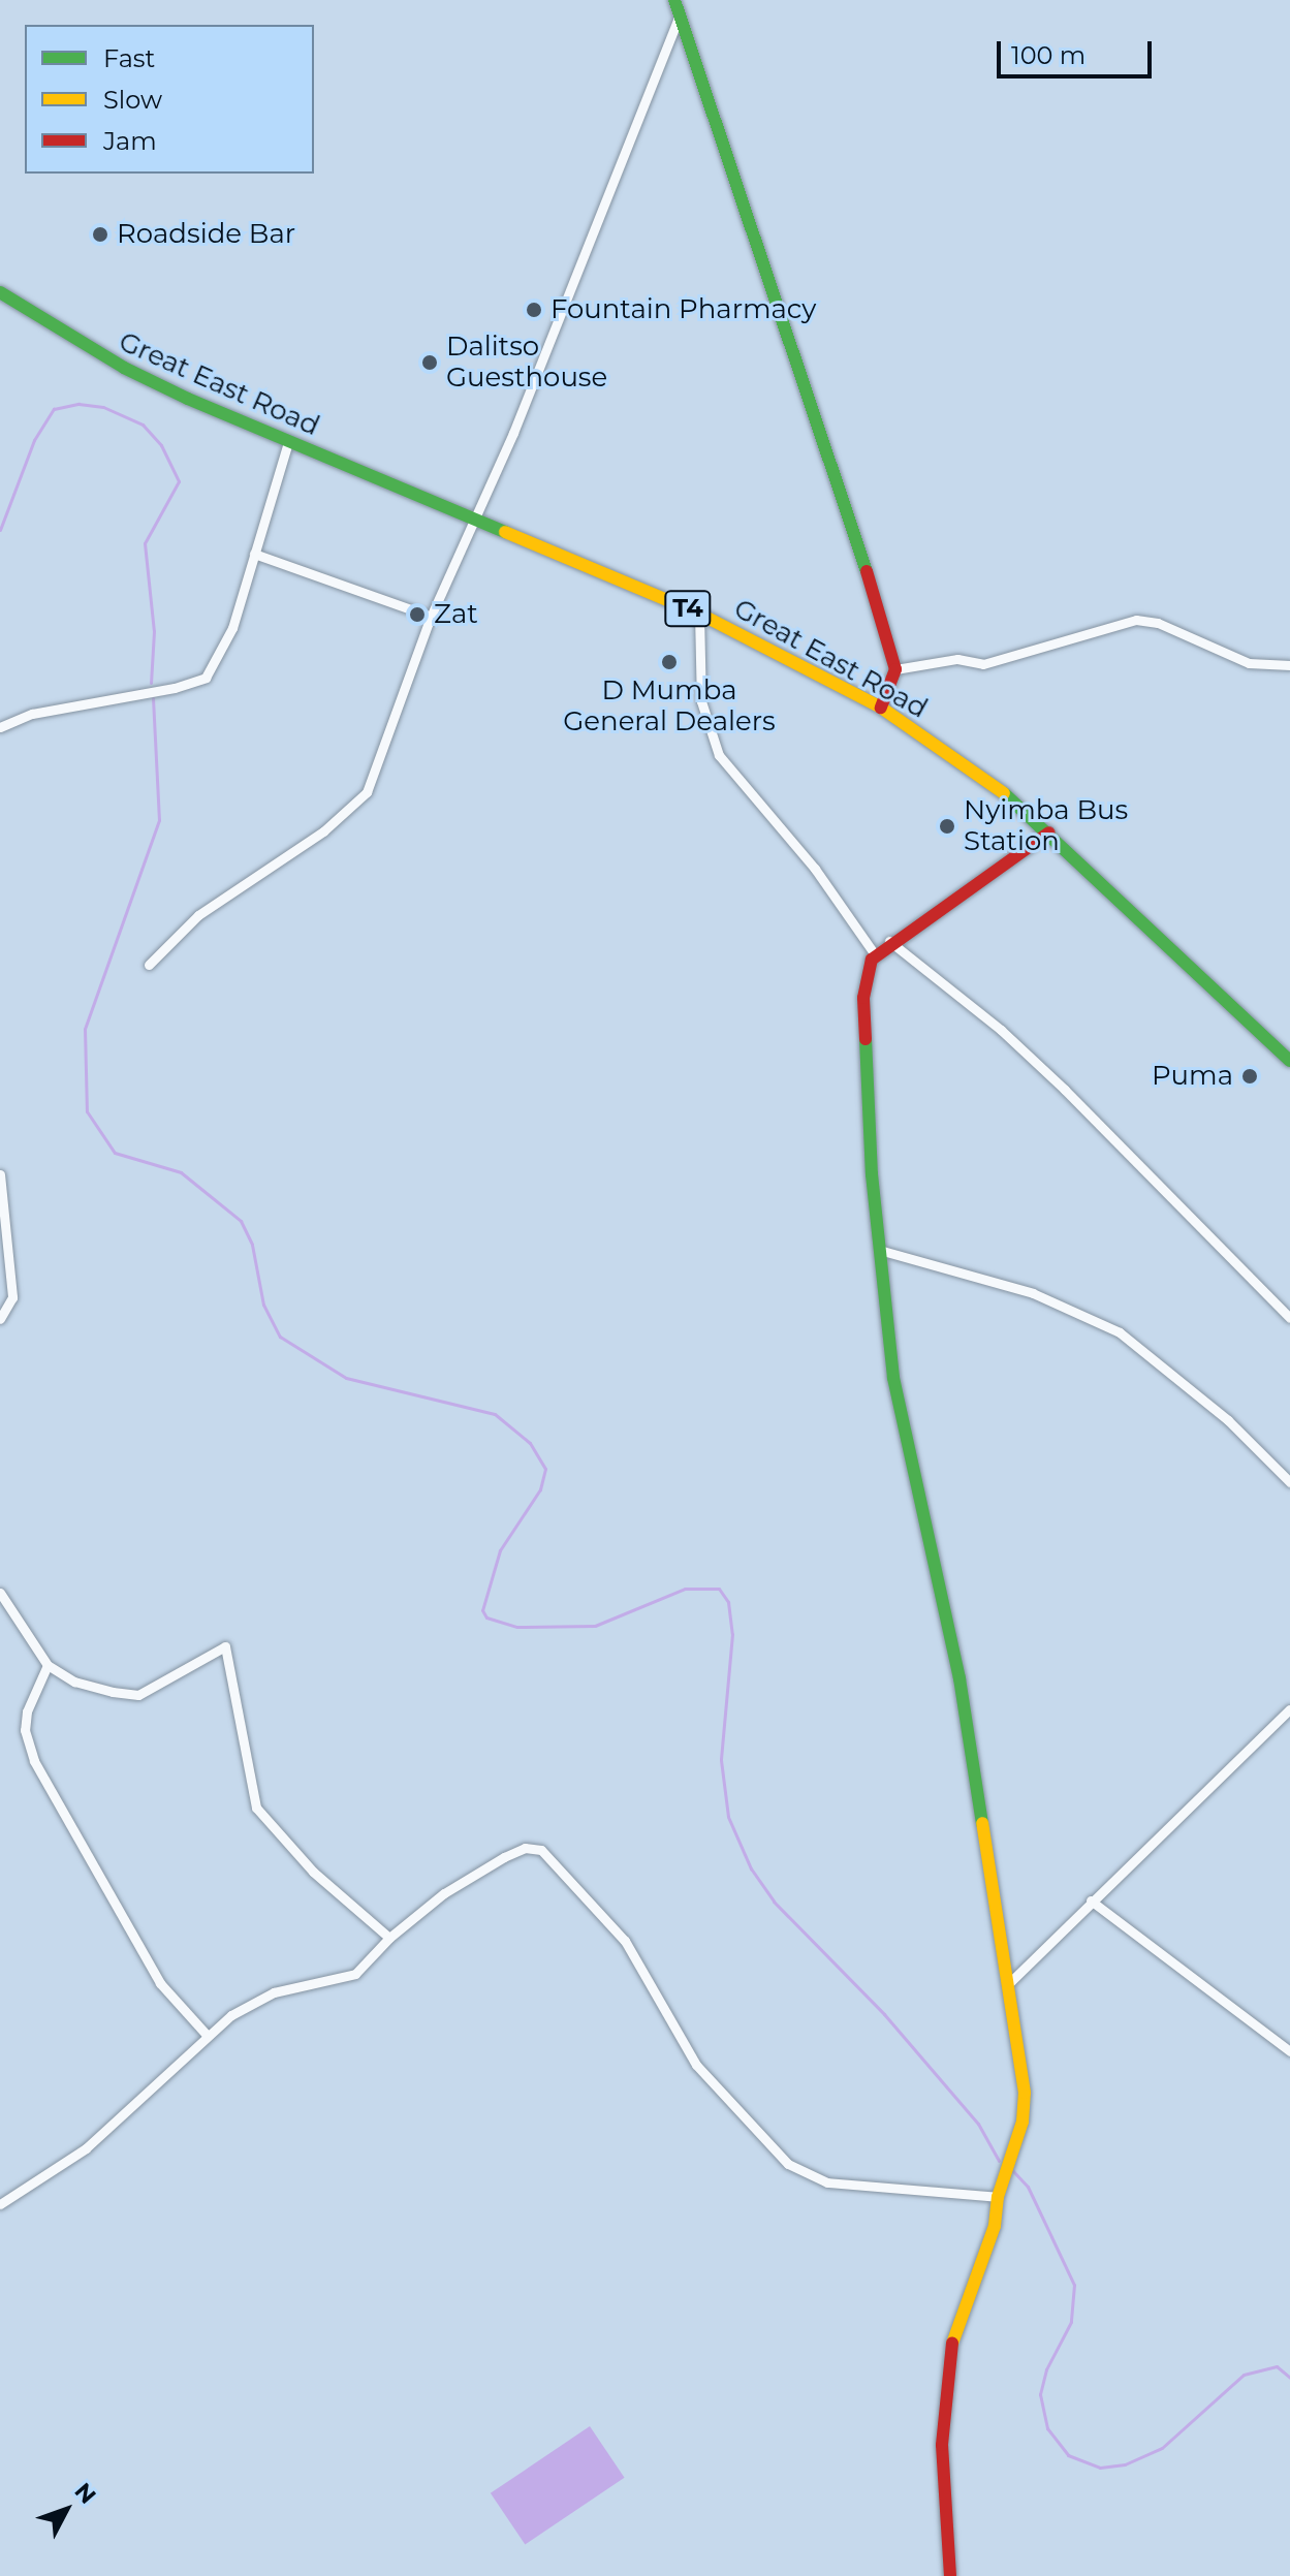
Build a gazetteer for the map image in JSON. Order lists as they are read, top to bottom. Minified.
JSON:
{"streets":{"main road":["Great East Road","T4"]},"places":["Roadside Bar","Fountain Pharmacy","Dalitso Guesthouse","Zat","D Mumba General Dealers","Nyimba Bus Station","Puma"],"legend":["Fast","Slow","Jam"],"scale_bar":"100 m","north":"top right"}
